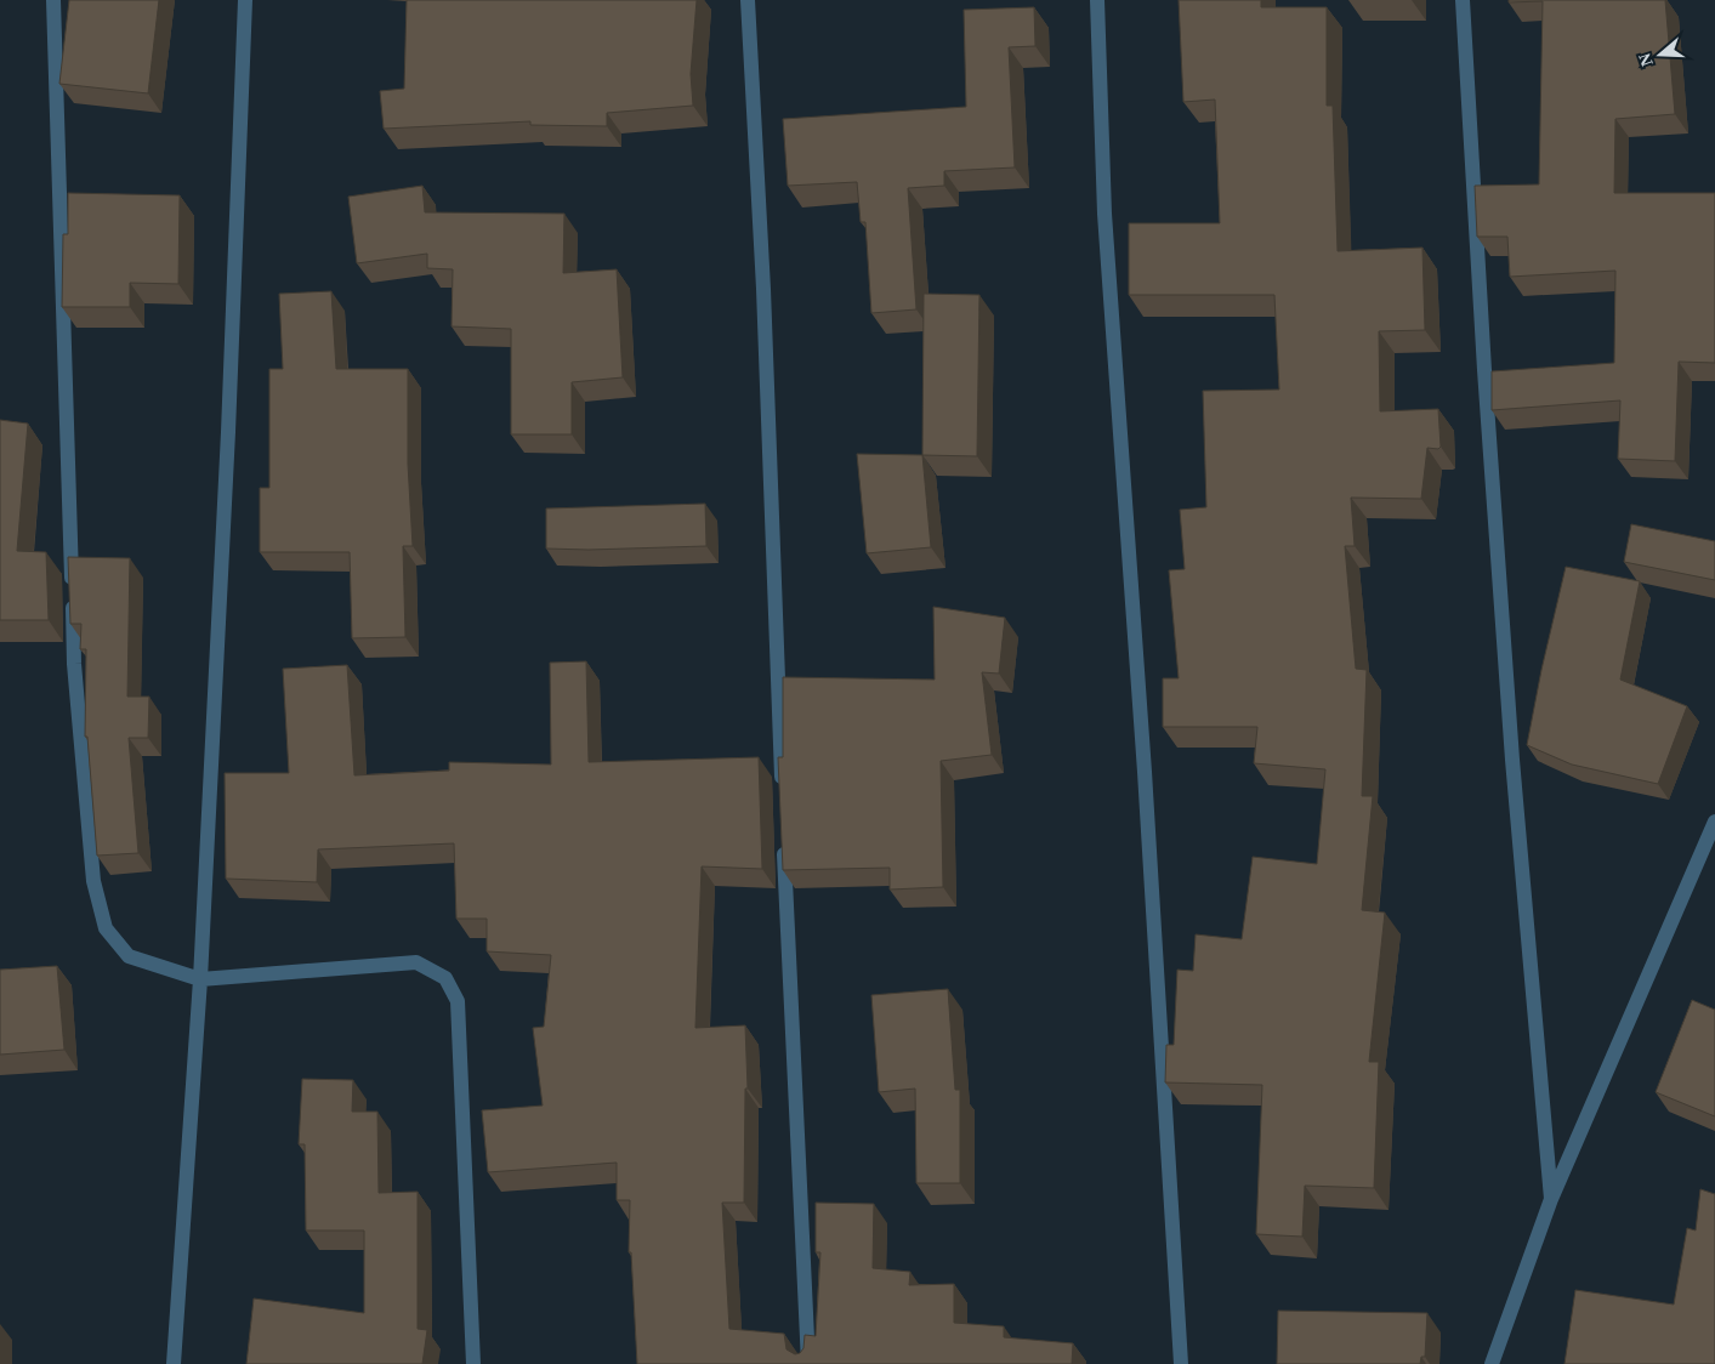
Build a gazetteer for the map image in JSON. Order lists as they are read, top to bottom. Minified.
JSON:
{"north":"left"}
